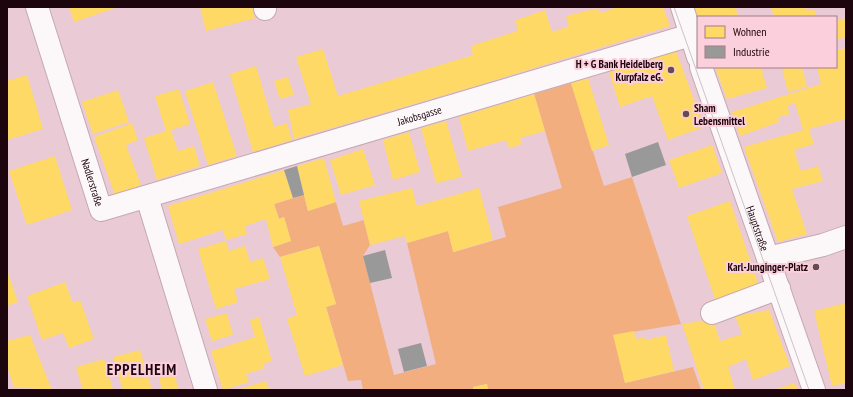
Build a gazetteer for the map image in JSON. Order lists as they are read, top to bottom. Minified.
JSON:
{"streets":{"street":["Jakobsgasse","Nadlerstraße","Hauptstraße"]},"crossings":[["Jakobsgasse","Nadlerstraße"]],"districts":["EPPELHEIM"],"places":["H + G Bank Heidelberg Kurpfalz eG.","Sham Lebensmittel","Karl-Junginger-Platz"],"legend":["Wohnen","Industrie"]}
